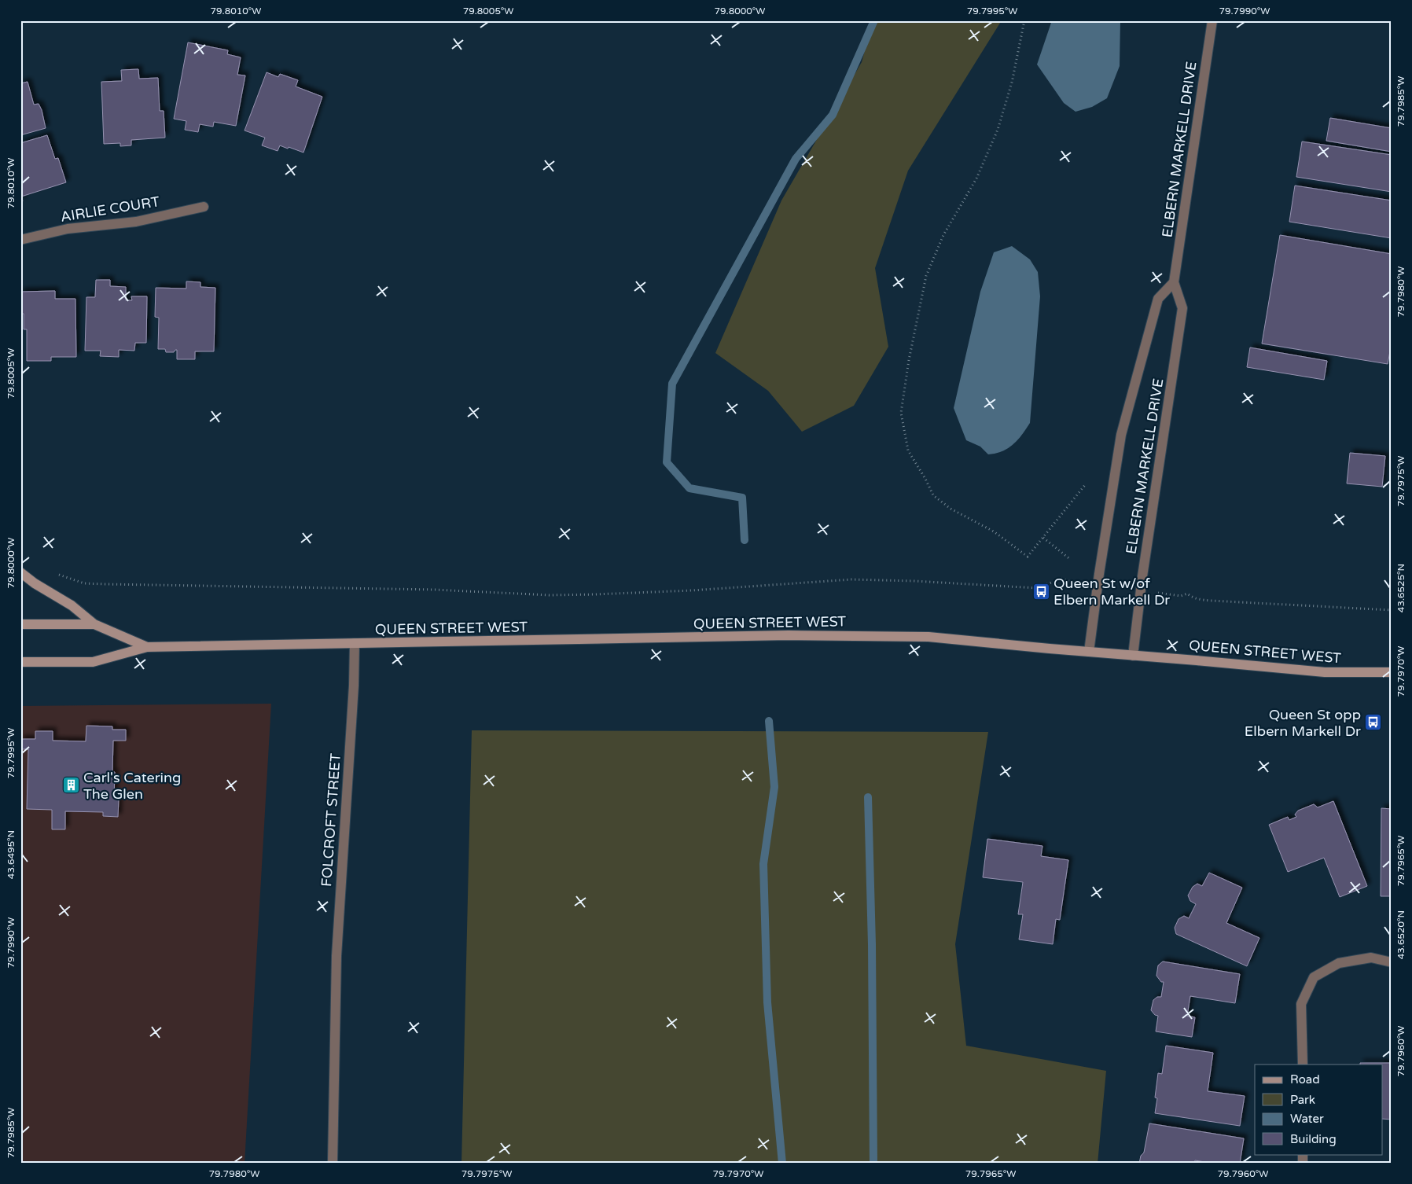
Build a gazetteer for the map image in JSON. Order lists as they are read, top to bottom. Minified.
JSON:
{"streets":{"main road":["QUEEN STREET WEST"],"street":["ELBERN MARKELL DRIVE","AIRLIE COURT","FOLCROFT STREET"]},"crossings":[["ELBERN MARKELL DRIVE","QUEEN STREET WEST"],["QUEEN STREET WEST","FOLCROFT STREET"]],"places":{"bus stop":["Queen St w/of Elbern Markell Dr","Queen St opp Elbern Markell Dr"],"building":["Carl's Catering The Glen"]},"legend":["Road","Park","Water","Building"],"coordinates":["79.8010°W","79.8005°W","79.8000°W","79.7995°W","79.7990°W","79.7985°W","79.7980°W","79.7975°W","43.6525°N","79.7970°W","43.6495°N","79.7965°W","43.6520°N","79.7960°W"]}
